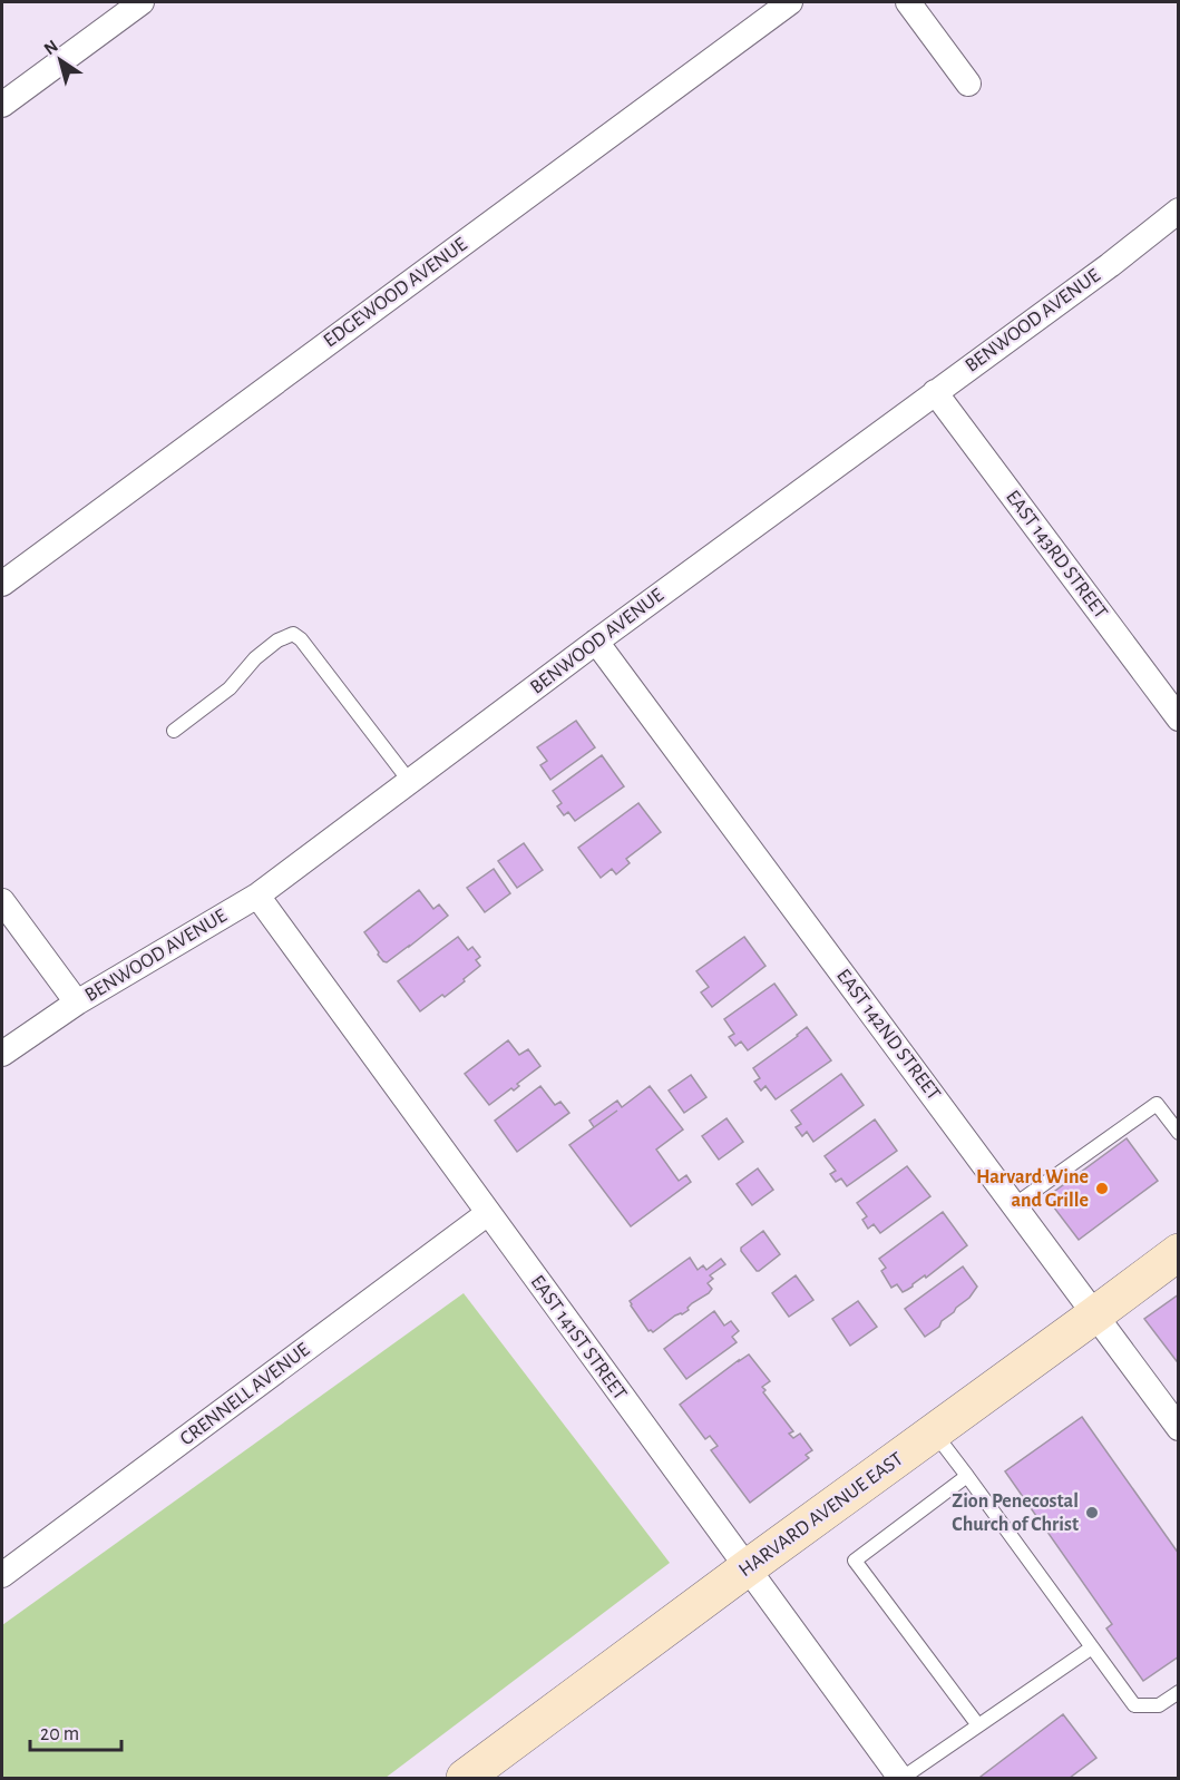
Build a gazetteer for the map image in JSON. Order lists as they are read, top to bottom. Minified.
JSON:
{"streets":{"main road":["HARVARD AVENUE EAST"],"street":["EDGEWOOD AVENUE","BENWOOD AVENUE","EAST 143RD STREET","EAST 142ND STREET","EAST 141ST STREET","CRENNELL AVENUE"]},"crossings":[["BENWOOD AVENUE","EAST 143RD STREET"],["BENWOOD AVENUE","EAST 142ND STREET"],["BENWOOD AVENUE","EAST 141ST STREET"],["EAST 142ND STREET","HARVARD AVENUE EAST"],["EAST 141ST STREET","CRENNELL AVENUE"],["EAST 141ST STREET","HARVARD AVENUE EAST"]],"places":["Harvard Wine and Grille","Zion Penecostal Church of Christ"],"scale_bar":"20 m","north":"top left"}
